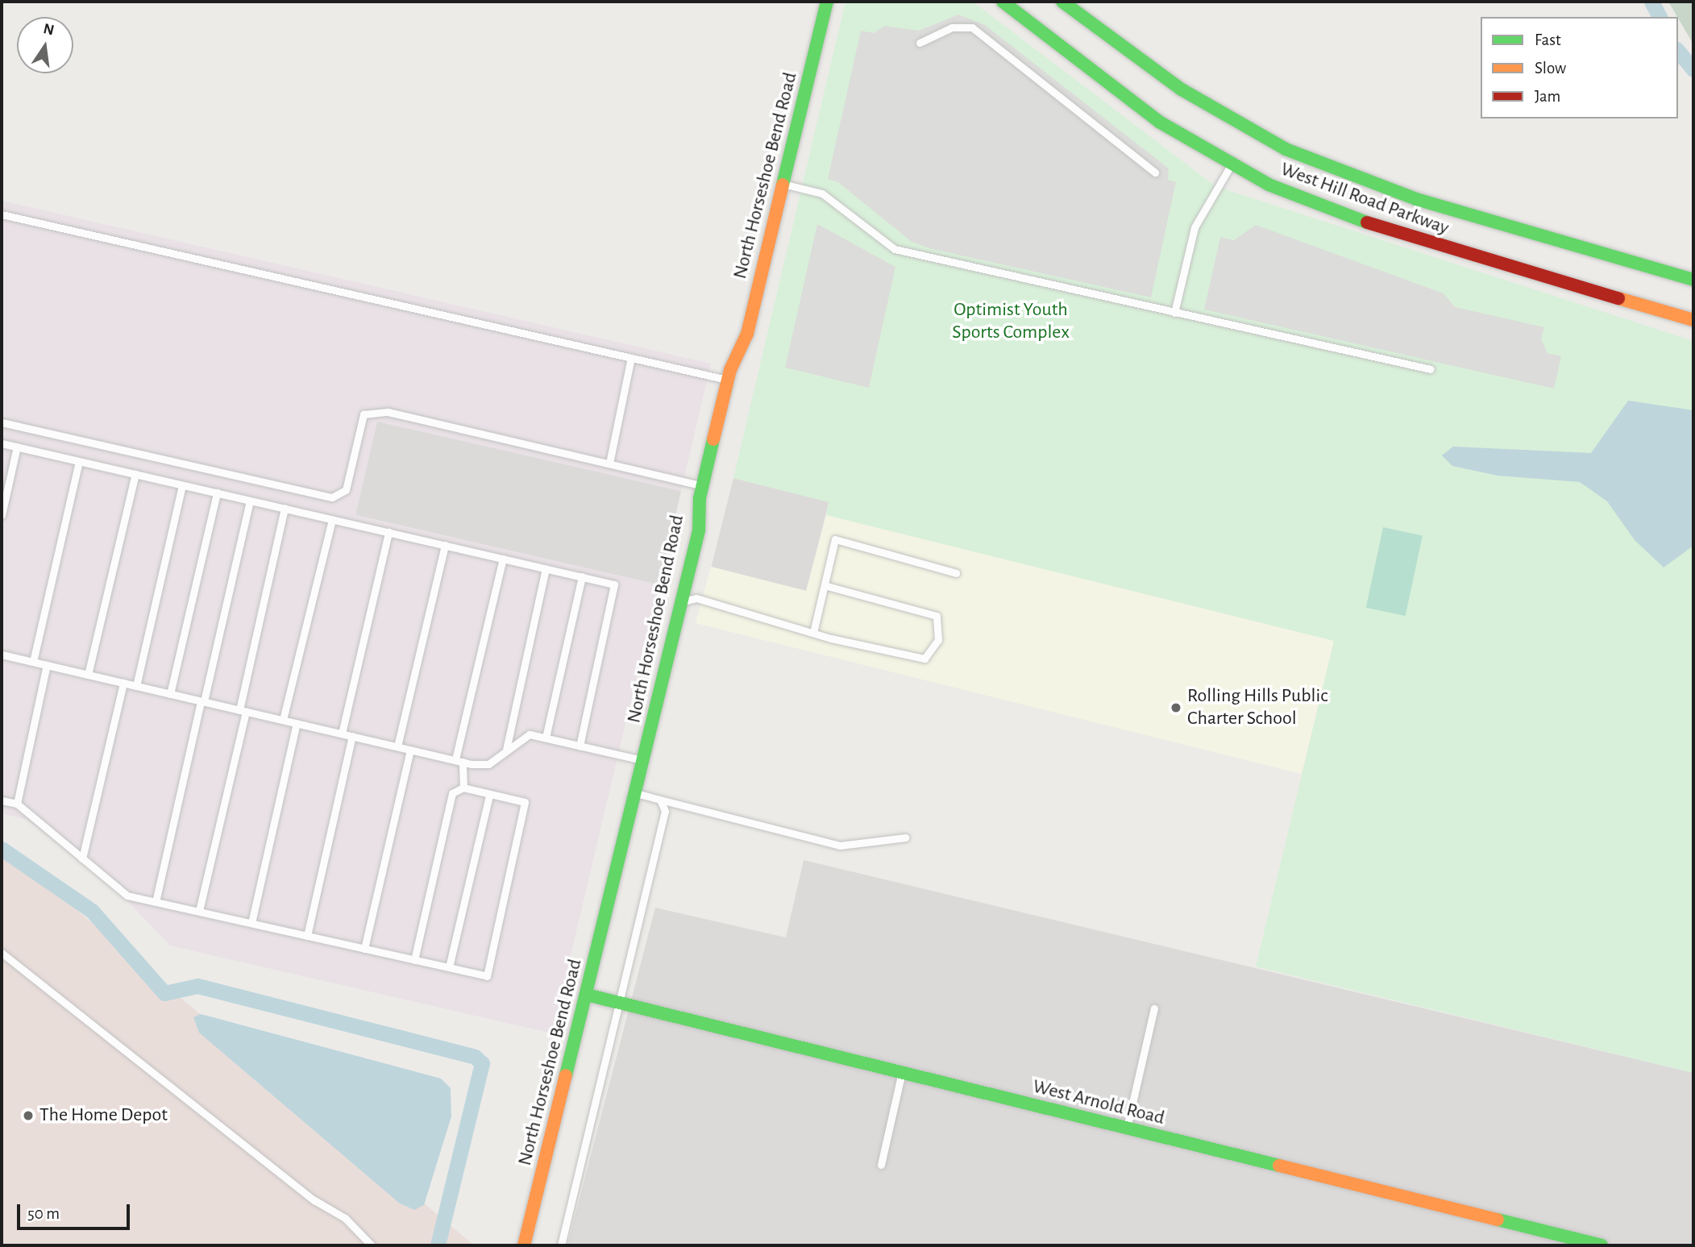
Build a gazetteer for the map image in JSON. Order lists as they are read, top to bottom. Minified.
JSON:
{"streets":{"street":["North Horseshoe Bend Road","West Hill Road Parkway","West Arnold Road"]},"crossings":[["North Horseshoe Bend Road","West Arnold Road"]],"parks":["Optimist Youth Sports Complex"],"places":["Rolling Hills Public Charter School","The Home Depot"],"legend":["Fast","Slow","Jam"],"scale_bar":"50 m","north":"top"}
